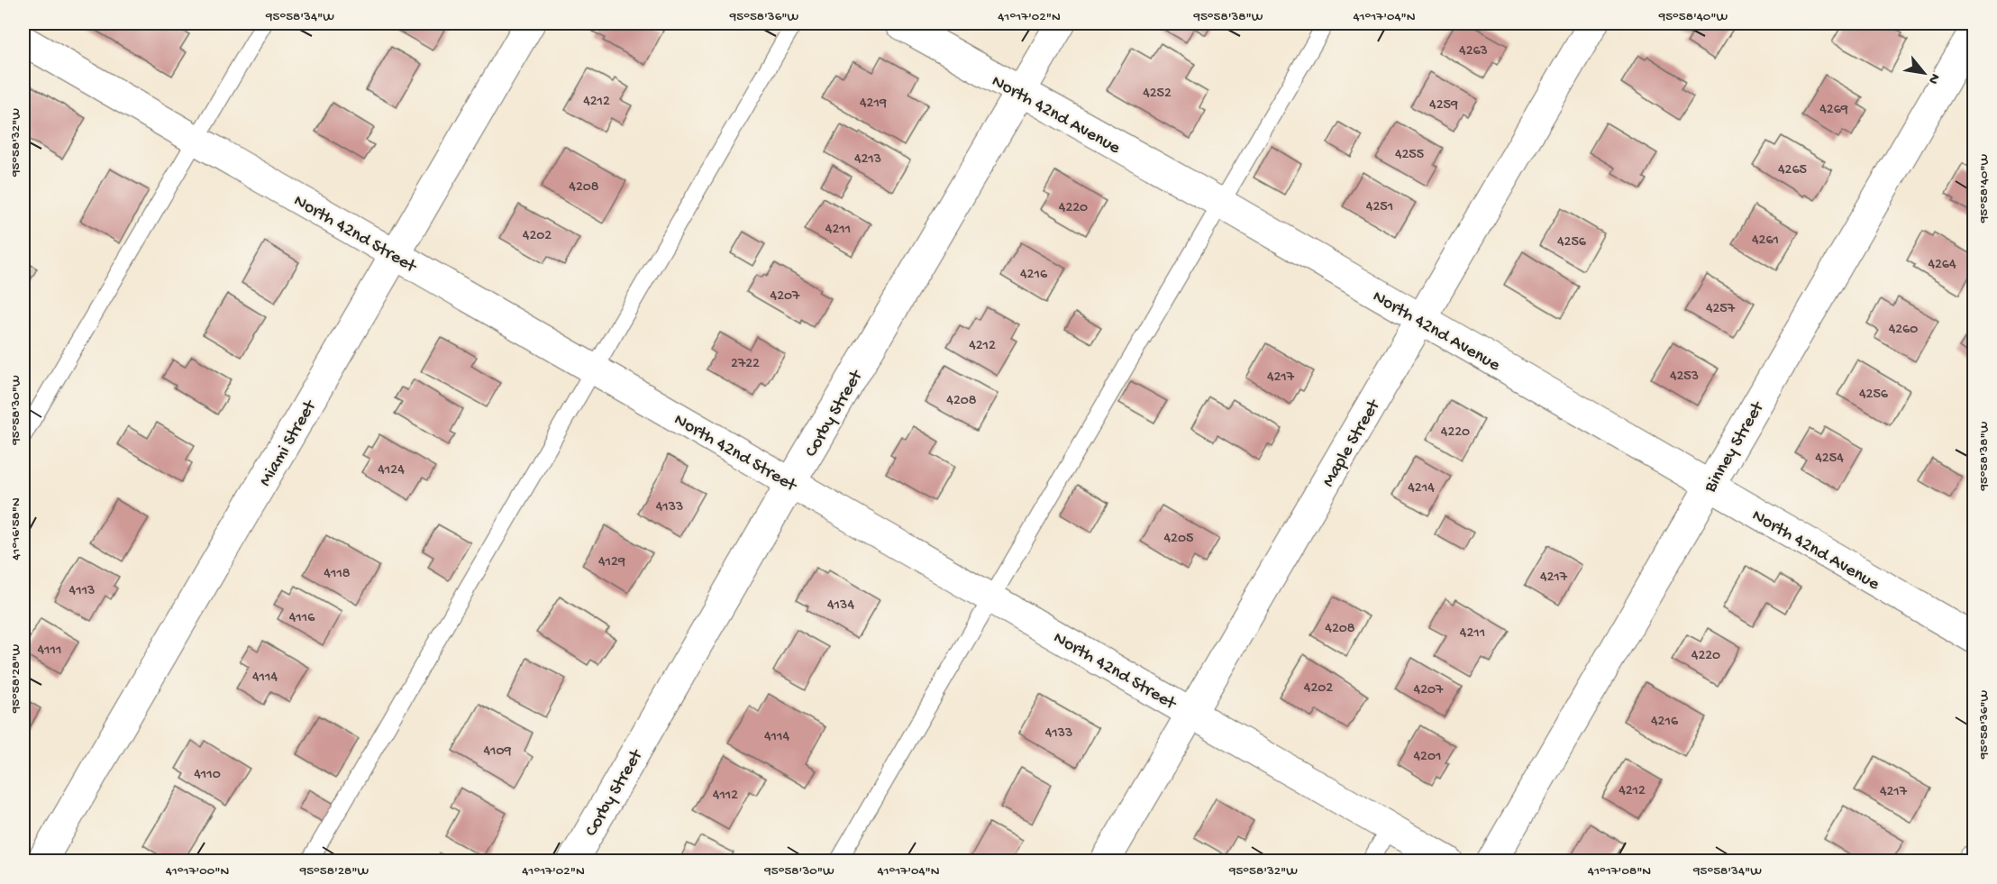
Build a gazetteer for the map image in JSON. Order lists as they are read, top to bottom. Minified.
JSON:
{"streets":{"street":["North 42nd Avenue","North 42nd Street","Corby Street","Miami Street","Maple Street","Binney Street"]},"crossings":[["North 42nd Avenue","Corby Street"],["North 42nd Avenue","Maple Street"],["North 42nd Avenue","Binney Street"],["North 42nd Street","Corby Street"],["North 42nd Street","Miami Street"],["North 42nd Street","Maple Street"]],"house_numbers":["4263","4252","4212","4219","4259","4269","4255","4213","4265","4208","4251","4220","4211","4202","4261","4256","4264","4216","4207","4257","4260","4212","2722","4253","4217","4256","4208","4220","4254","4124","4214","4133","4205","4129","4118","4217","4113","4134","4116","4208","4211","4111","4220","4114","4202","4207","4216","4133","4114","4109","4201","4110","4212","4217","4112"],"north":"bottom right","coordinates":["95°58'34\"W","95°58'36\"W","41°17'02\"N","95°58'38\"W","41°17'04\"N","95°58'40\"W","95°58'32\"W","95°58'30\"W","41°16'58\"N","95°58'28\"W","41°17'00\"N","41°17'08\"N"]}
